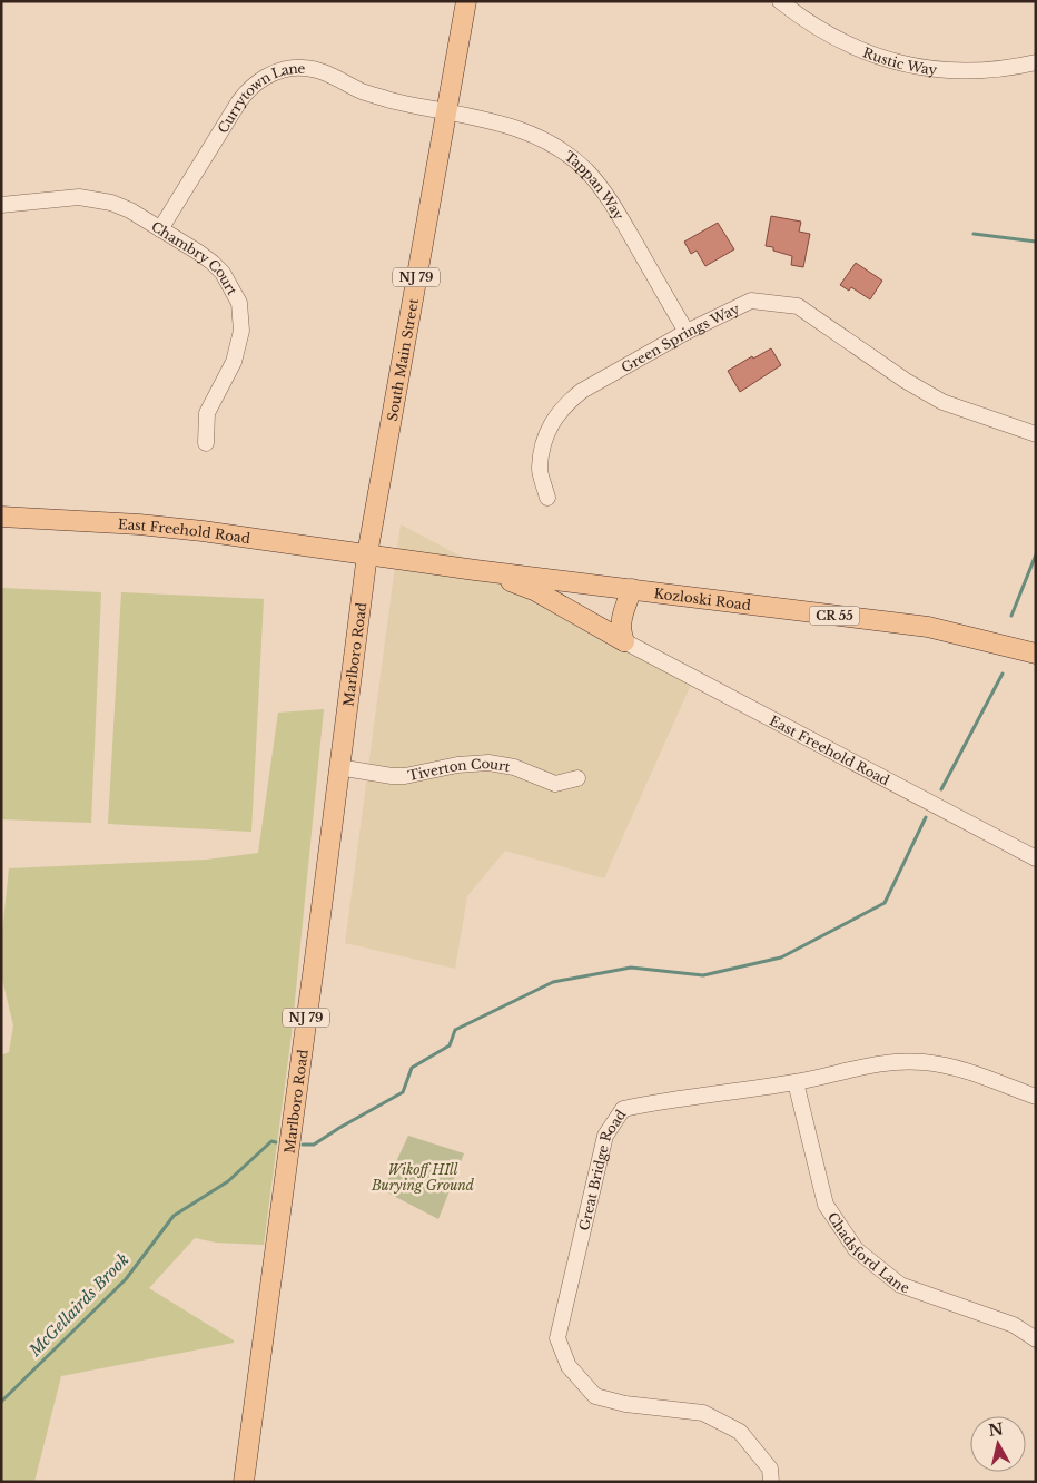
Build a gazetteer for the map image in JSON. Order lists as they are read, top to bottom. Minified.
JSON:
{"streets":{"main road":["NJ 79","South Main Street","East Freehold Road","Kozloski Road","CR 55","Marlboro Road"],"street":["Rustic Way","Currytown Lane","Tappan Way","Chambry Court","Green Springs Way","Tiverton Court","Great Bridge Road","Chadsford Lane"]},"crossings":[["Currytown Lane","Tappan Way"],["Currytown Lane","Chambry Court"],["Currytown Lane","South Main Street"],["Tappan Way","Green Springs Way"],["Tappan Way","South Main Street"],["South Main Street","East Freehold Road"],["South Main Street","Kozloski Road"],["South Main Street","Marlboro Road"],["East Freehold Road","Kozloski Road"],["East Freehold Road","Marlboro Road"],["Kozloski Road","Marlboro Road"],["Marlboro Road","Tiverton Court"],["Great Bridge Road","Chadsford Lane"]],"water":["McGellairds Brook"],"parks":["Wikoff HIll Burying Ground"],"north":"top"}
